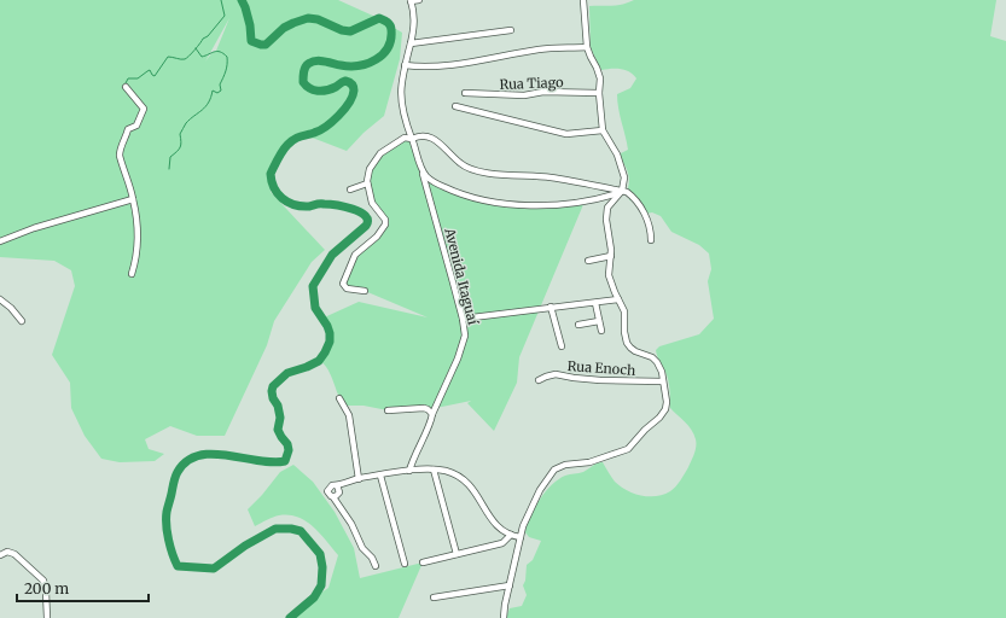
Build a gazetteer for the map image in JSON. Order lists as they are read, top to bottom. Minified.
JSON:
{"streets":{"street":["Rua Tiago","Avenida Itaguaí","Rua Enoch"]},"scale_bar":"200 m"}
